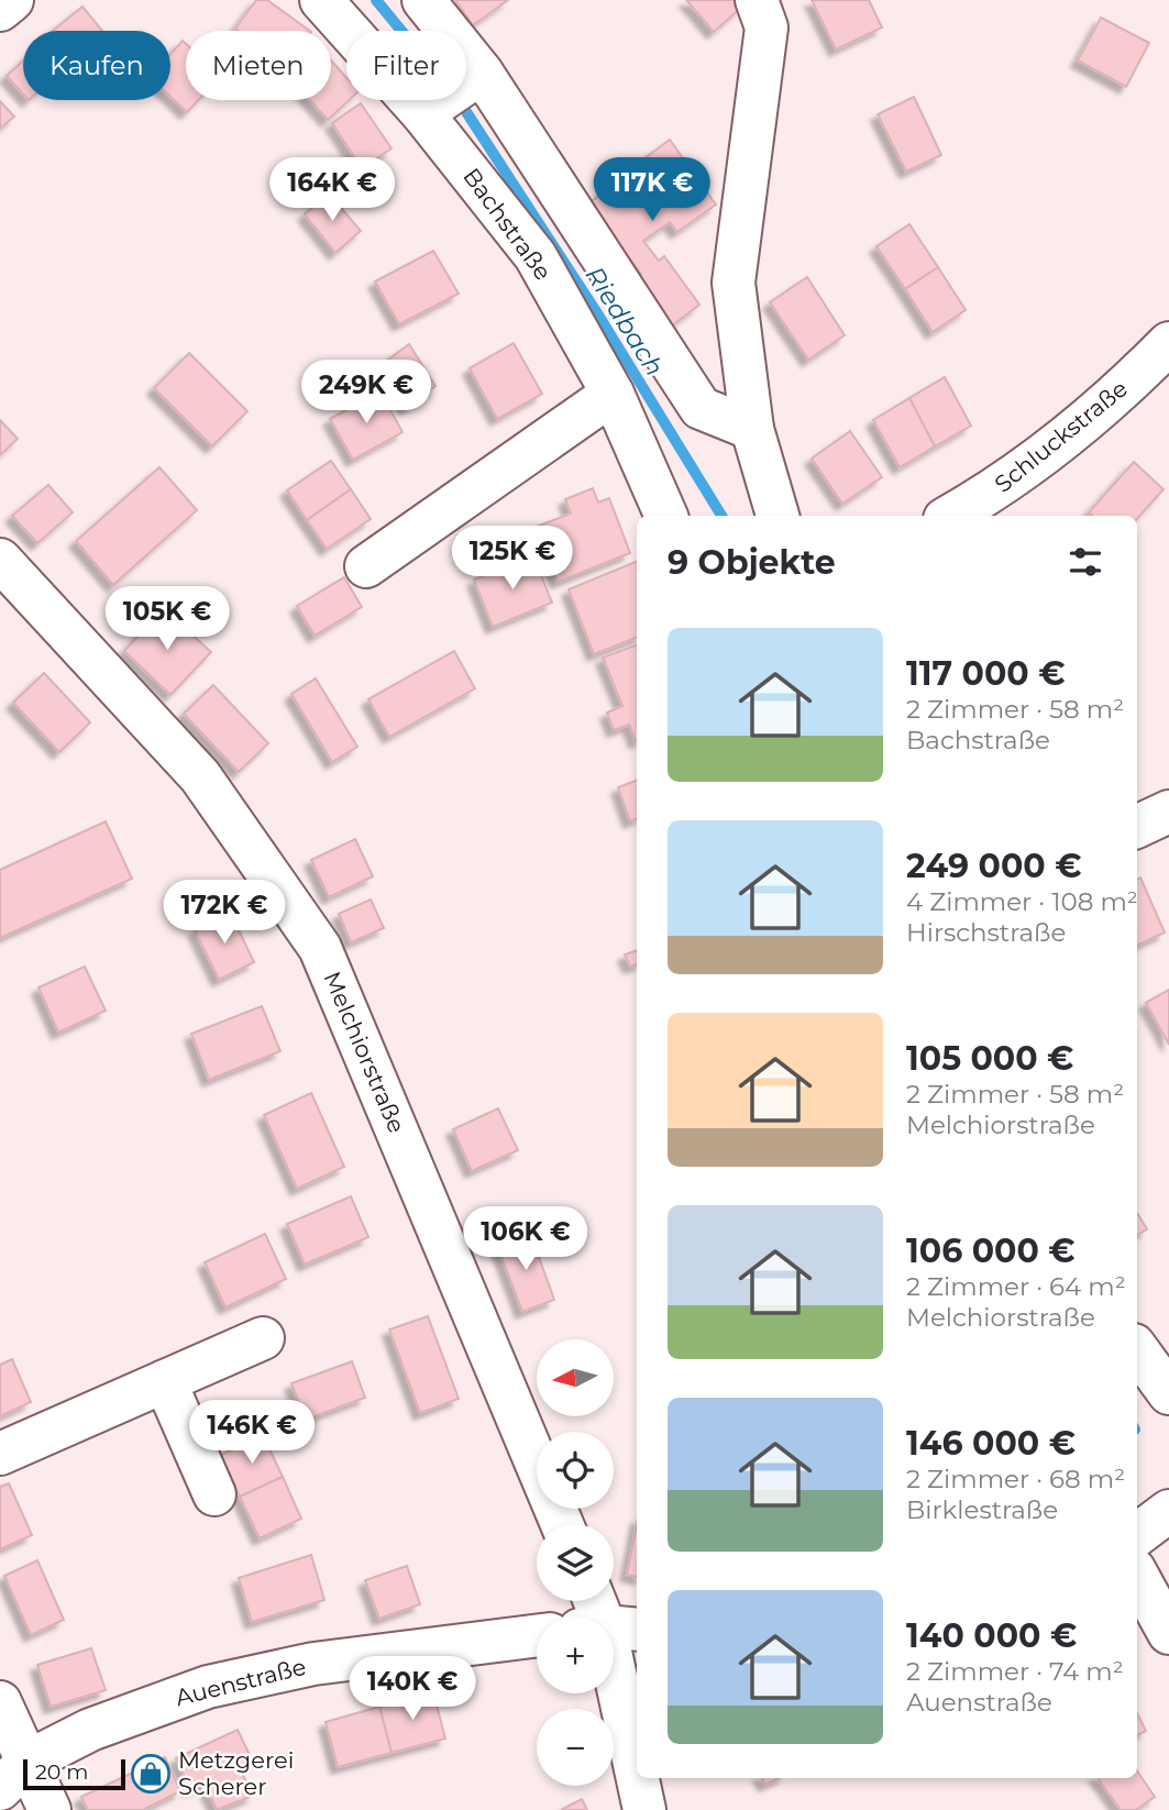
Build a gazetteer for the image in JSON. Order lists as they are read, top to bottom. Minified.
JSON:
{"streets":{"street":["Bachstraße","Schluckstraße","Melchiorstraße","Auenstraße"]},"water":["Riedbach"],"places":{"shop":["Metzgerei Scherer"]},"scale_bar":"20 m","north":"left","page":{"chip":["Kaufen","Mieten","Filter"],"price":["164K €","117K €","249K €","125K €","105K €","172K €","106K €","146K €","140K €"],"heading":"9 Objekte","list":[{"name":"117 000 €","note":"2 Zimmer · 58 m² · Bachstraße"},{"name":"249 000 €","note":"4 Zimmer · 108 m² · Hirschstraße"},{"name":"105 000 €","note":"2 Zimmer · 58 m² · Melchiorstraße"},{"name":"106 000 €","note":"2 Zimmer · 64 m² · Melchiorstraße"},{"name":"146 000 €","note":"2 Zimmer · 68 m² · Birklestraße"},{"name":"140 000 €","note":"2 Zimmer · 74 m² · Auenstraße"}],"map_buttons":["+","−"],"scale":"20 m"}}
